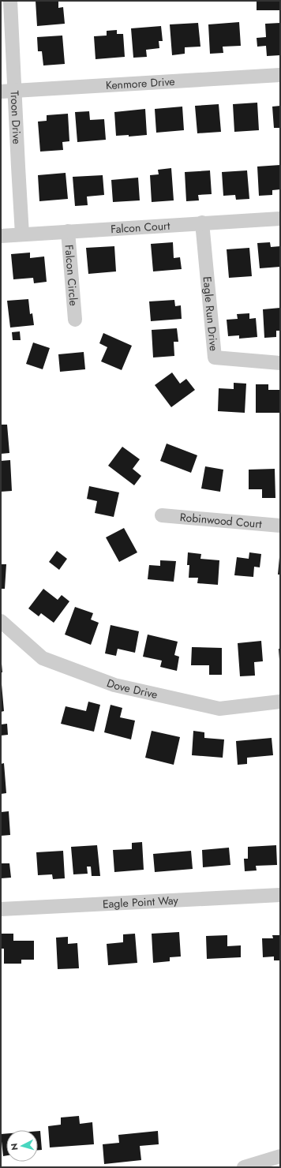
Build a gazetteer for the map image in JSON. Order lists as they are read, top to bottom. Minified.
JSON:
{"streets":{"street":["Kenmore Drive","Troon Drive","Falcon Court","Falcon Circle","Eagle Run Drive","Robinwood Court","Dove Drive","Eagle Point Way"]},"crossings":[["Kenmore Drive","Troon Drive"],["Troon Drive","Falcon Court"],["Falcon Court","Falcon Circle"],["Falcon Court","Eagle Run Drive"]],"north":"left"}
